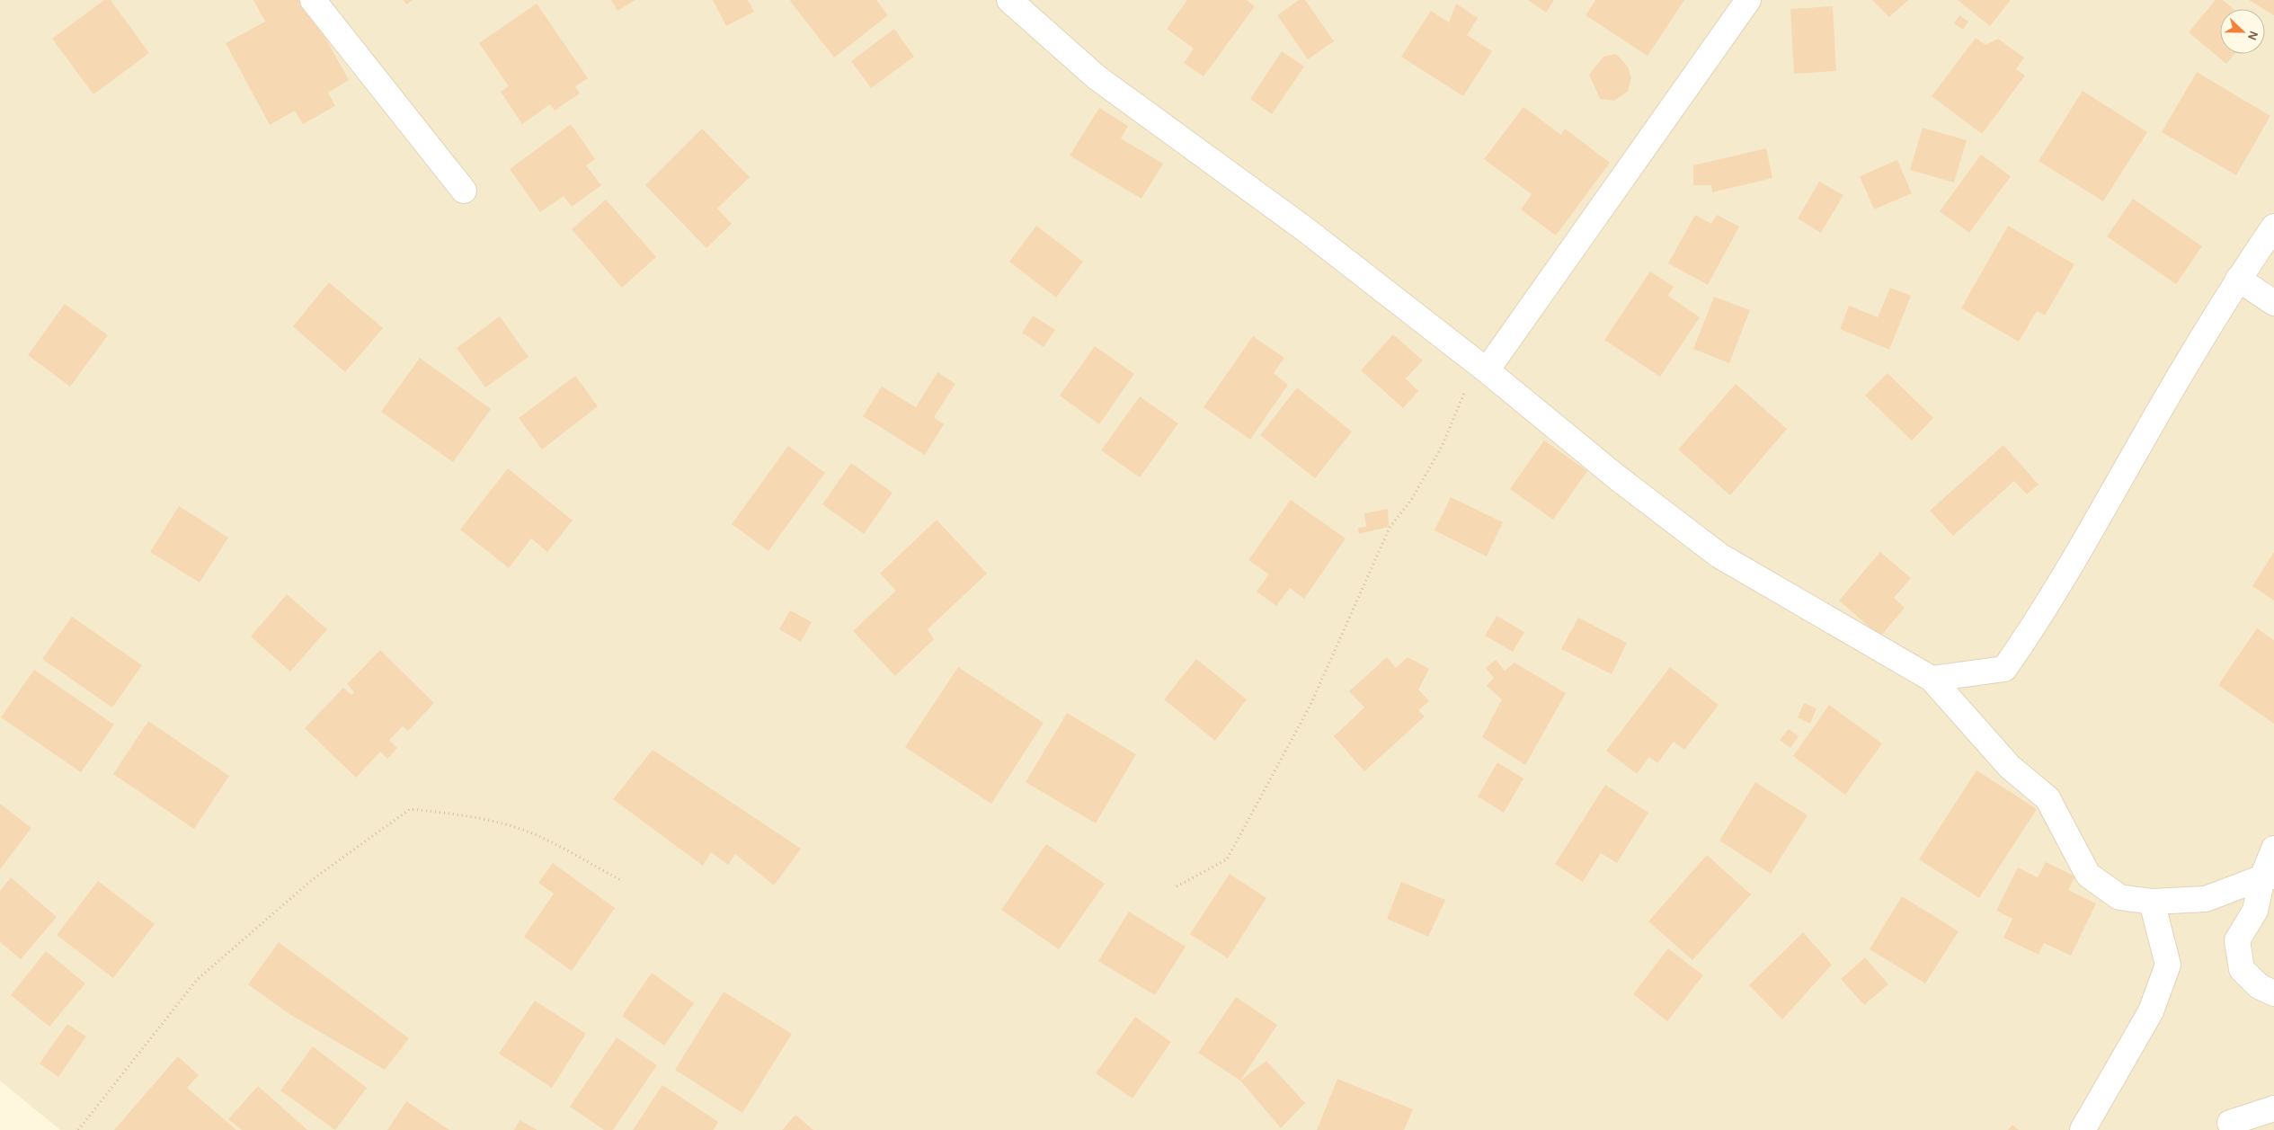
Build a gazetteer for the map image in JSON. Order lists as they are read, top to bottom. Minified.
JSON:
{"north":"right"}
